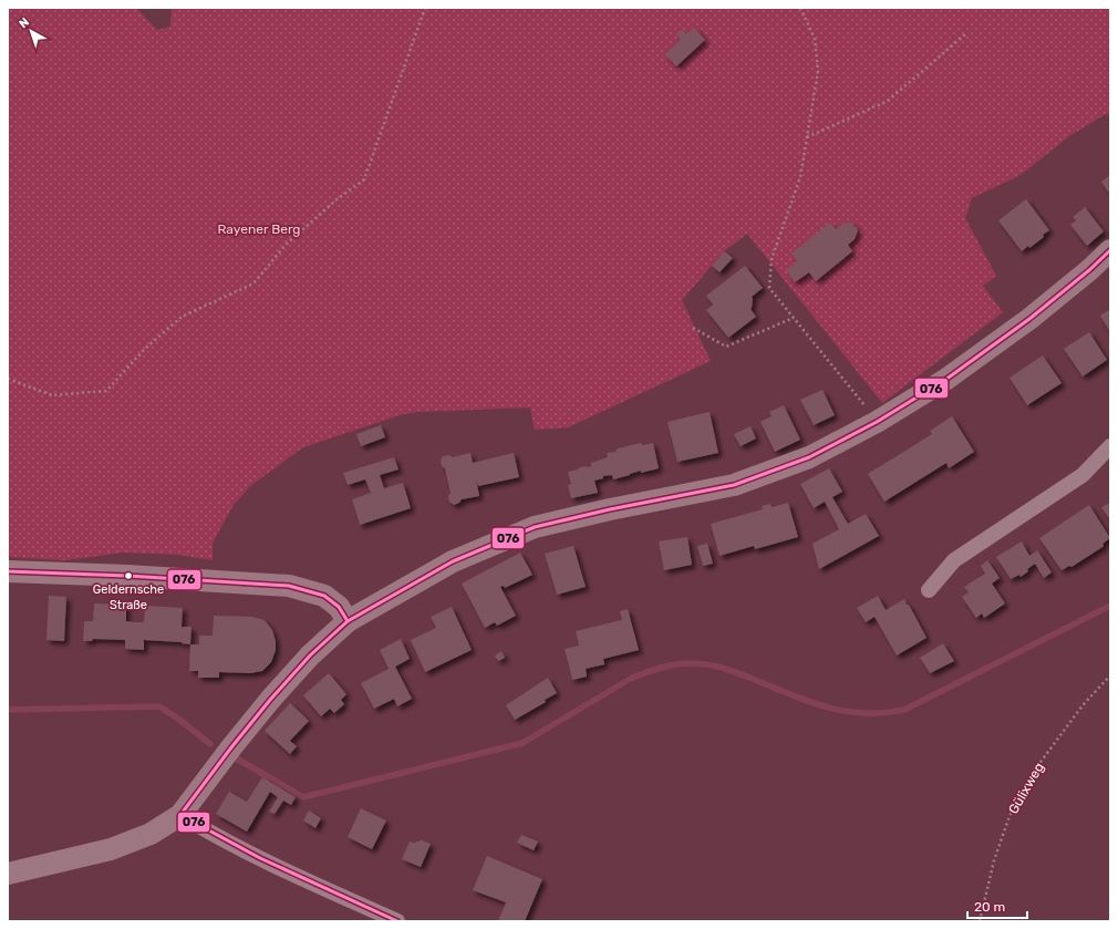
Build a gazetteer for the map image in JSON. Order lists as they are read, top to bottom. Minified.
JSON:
{"streets":{"path":["Gülixweg"]},"parks":["Rayener Berg"],"places":["Geldernsche Straße"],"lines":["transit line 076"],"scale_bar":"20 m","north":"top left"}
